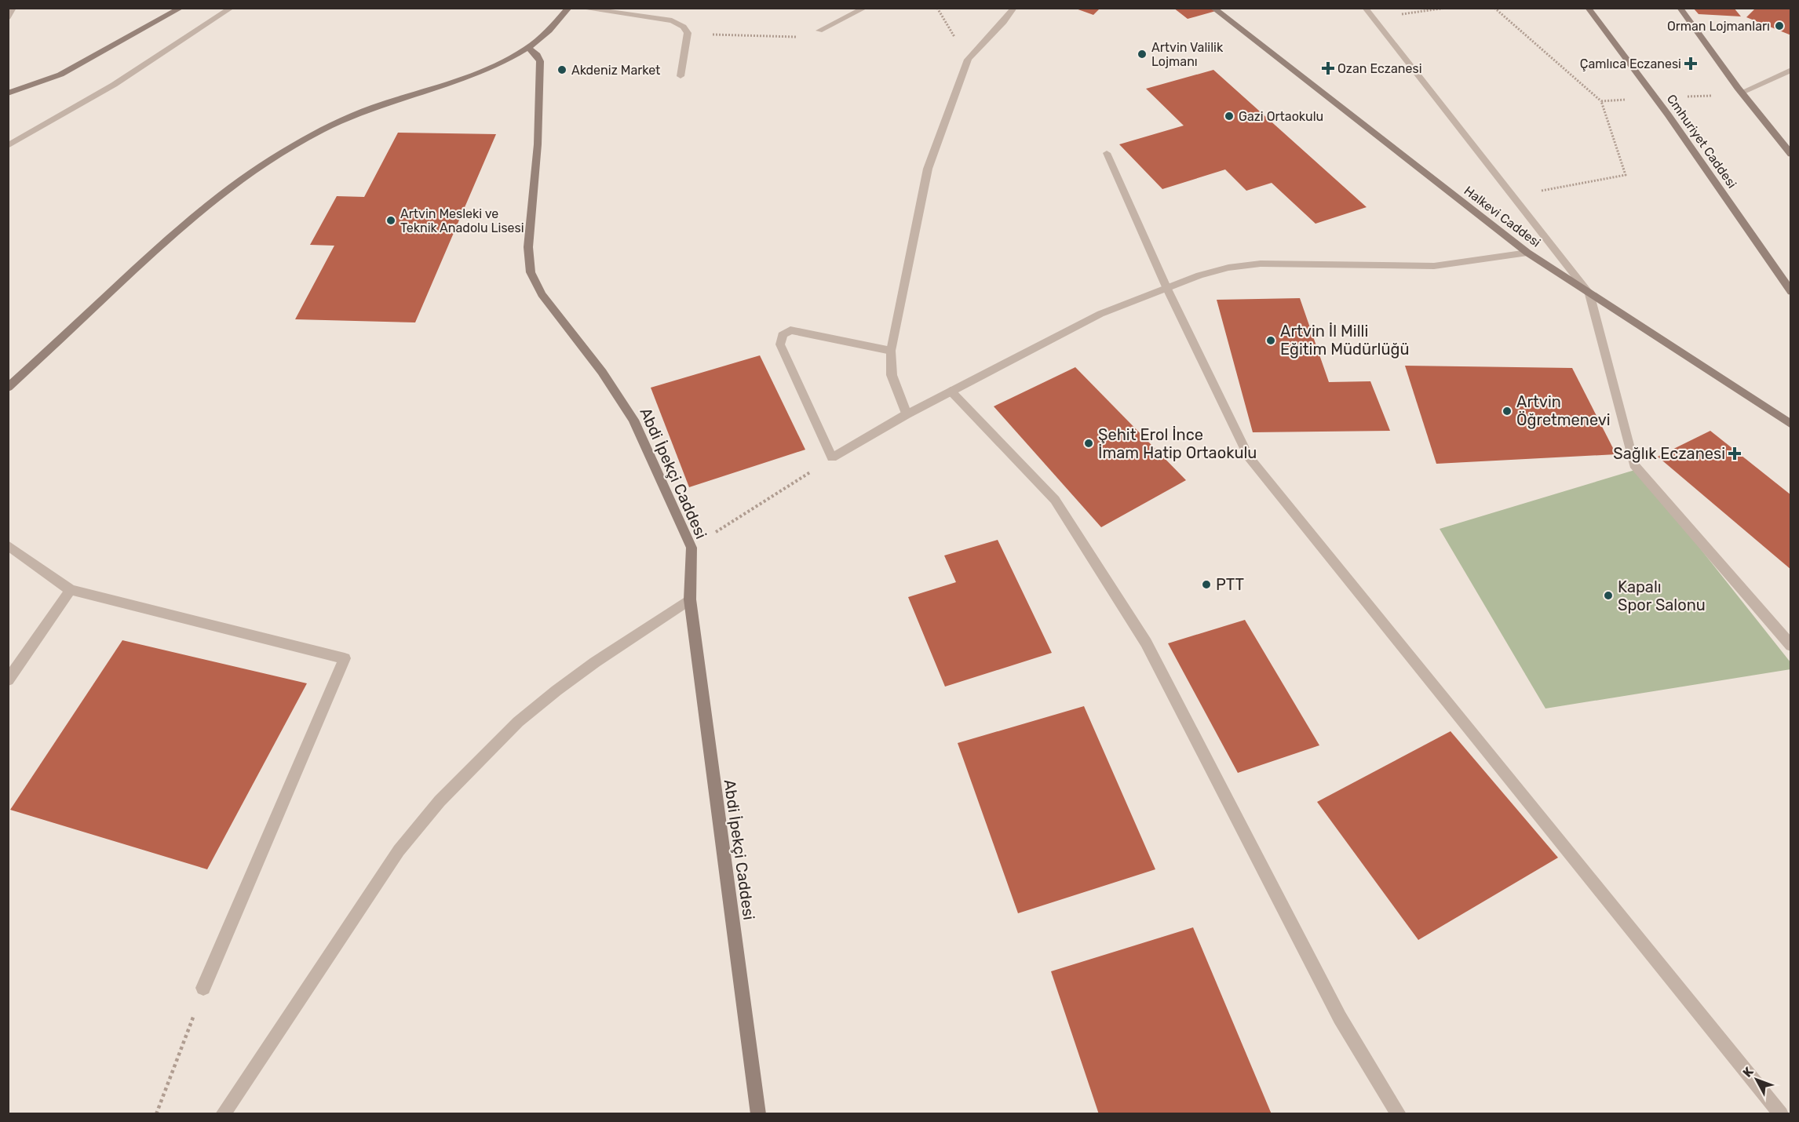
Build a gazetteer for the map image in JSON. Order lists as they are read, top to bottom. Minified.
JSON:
{"streets":{"street":["Cmhuriyet Caddesi","Halkevi Caddesi","Abdi İpekçi Caddesi"]},"places":{"other":["Orman Lojmanları","Artvin Valilik Lojmanı","Akdeniz Market","Gazi Ortaokulu","Artvin Mesleki ve Teknik Anadolu Lisesi","Artvin İl Milli Eğitim Müdürlüğü","Artvin Öğretmenevi","Şehit Erol İnce İmam Hatip Ortaokulu","PTT","Kapalı Spor Salonu"],"health":["Çamlıca Eczanesi","Ozan Eczanesi","Sağlık Eczanesi"]},"north":"top left"}
